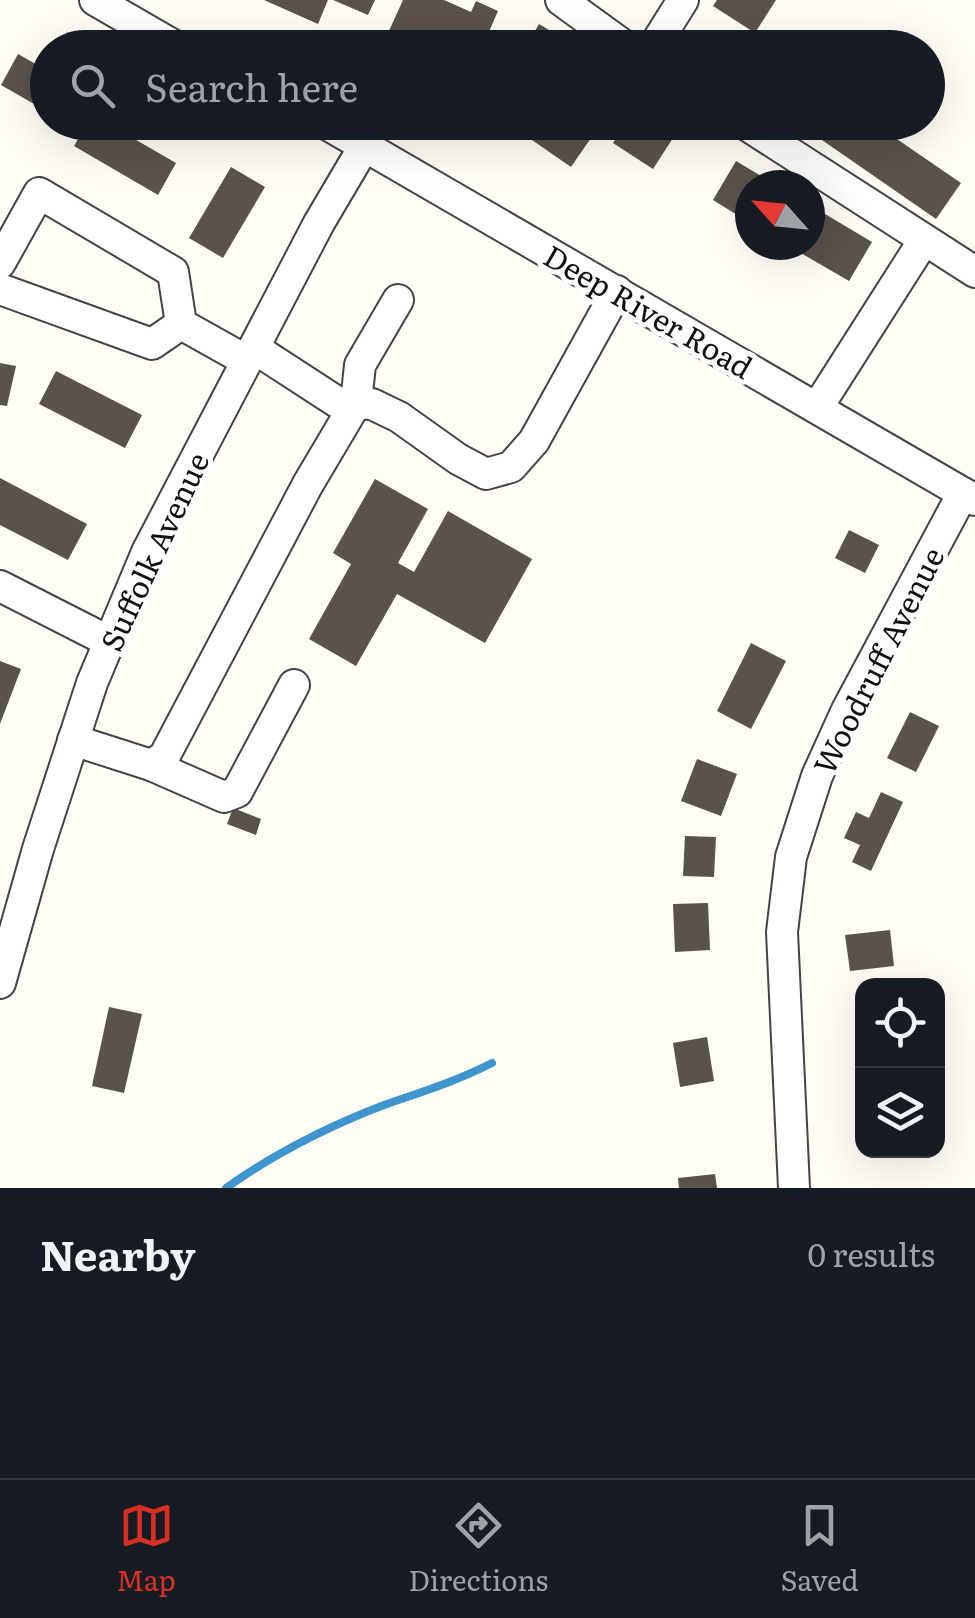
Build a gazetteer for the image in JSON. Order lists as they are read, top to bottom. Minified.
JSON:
{"streets":{"street":["Deep River Road","Suffolk Avenue","Woodruff Avenue"]},"crossings":[["Deep River Road","Suffolk Avenue"],["Deep River Road","Woodruff Avenue"]],"north":"top left","page":{"search":"Search here","heading":["Nearby","0 results"],"nav":["Map","Directions","Saved"]}}
